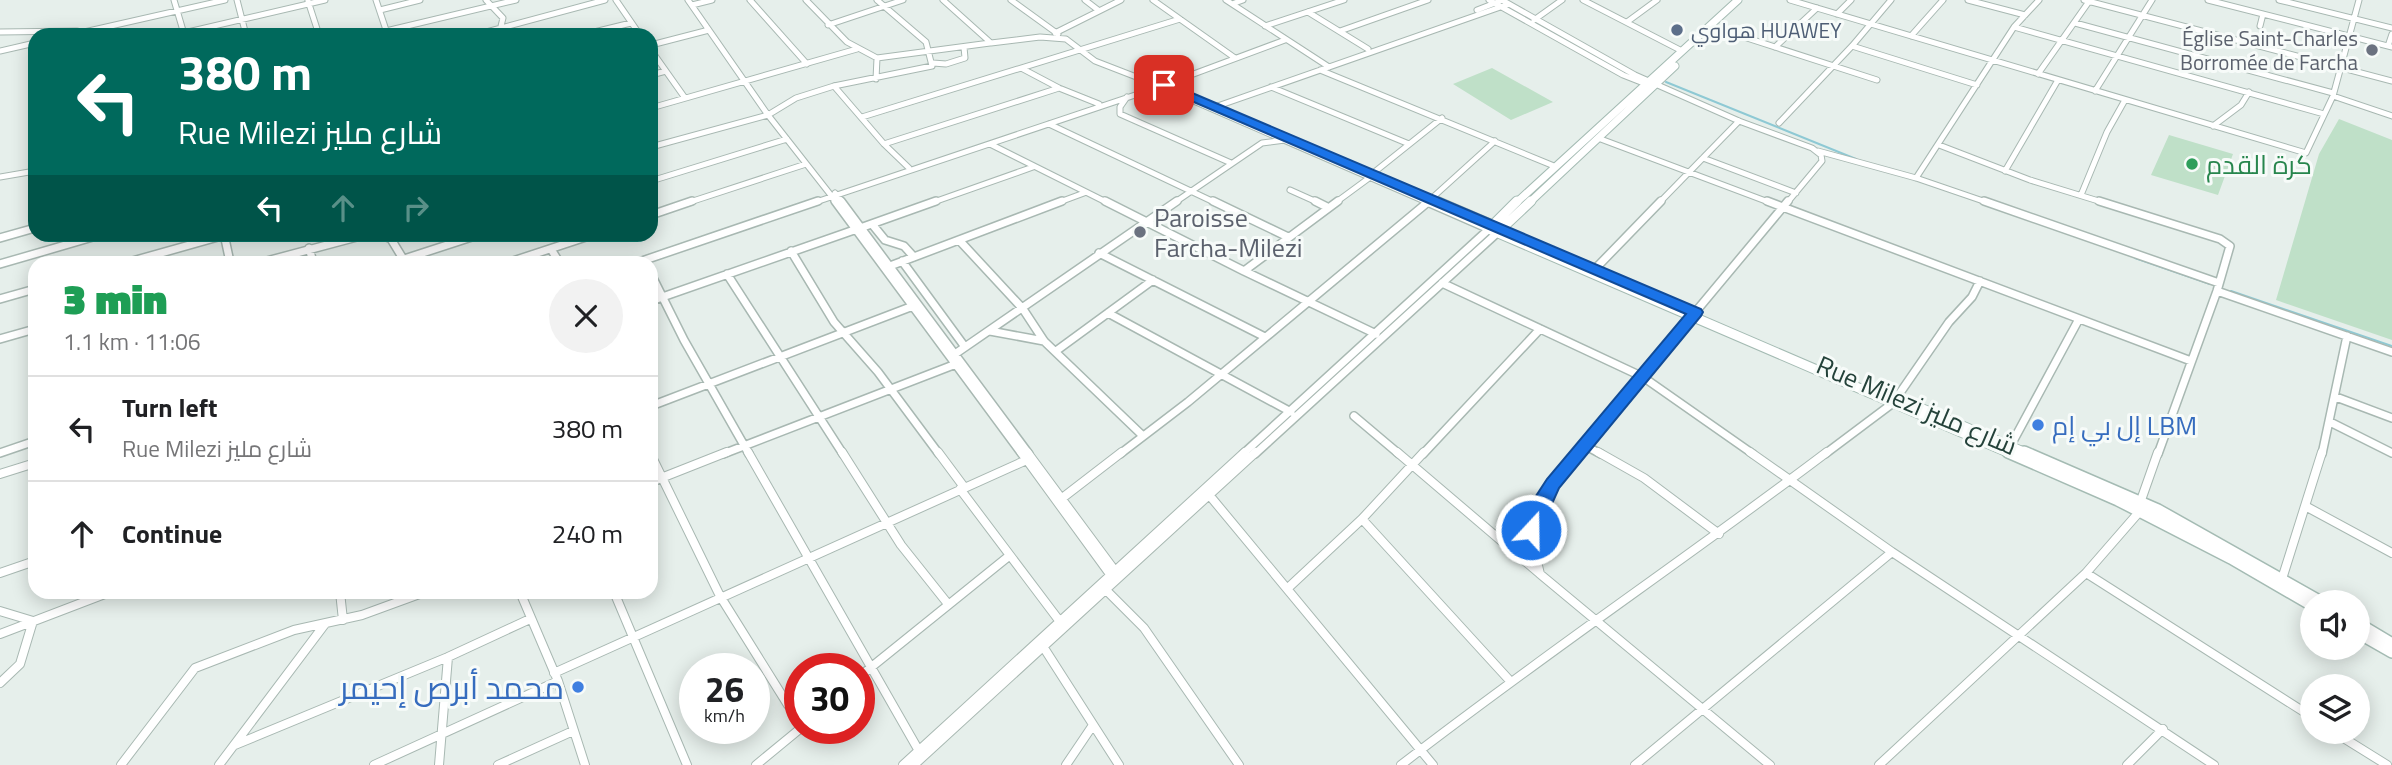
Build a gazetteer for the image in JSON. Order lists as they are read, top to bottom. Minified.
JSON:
{"streets":{"street":["Rue Milezi شارع مليز"]},"places":["هواوي HUAWEY","Église Saint-Charles Borromée de Farcha","كرة القدم","Paroisse Farcha-Milezi","إل بي إم LBM","محمد أبرص إحيمر"],"page":{"turn":["380 m","Rue Milezi شارع مليز"],"heading":["3 min","1.1 km · 11:06"],"list":[{"name":"Turn left","note":"Rue Milezi شارع مليز","value":"380 m"},{"name":"Continue","value":"240 m"}],"speed":"26 km/h","limit":"30"}}
